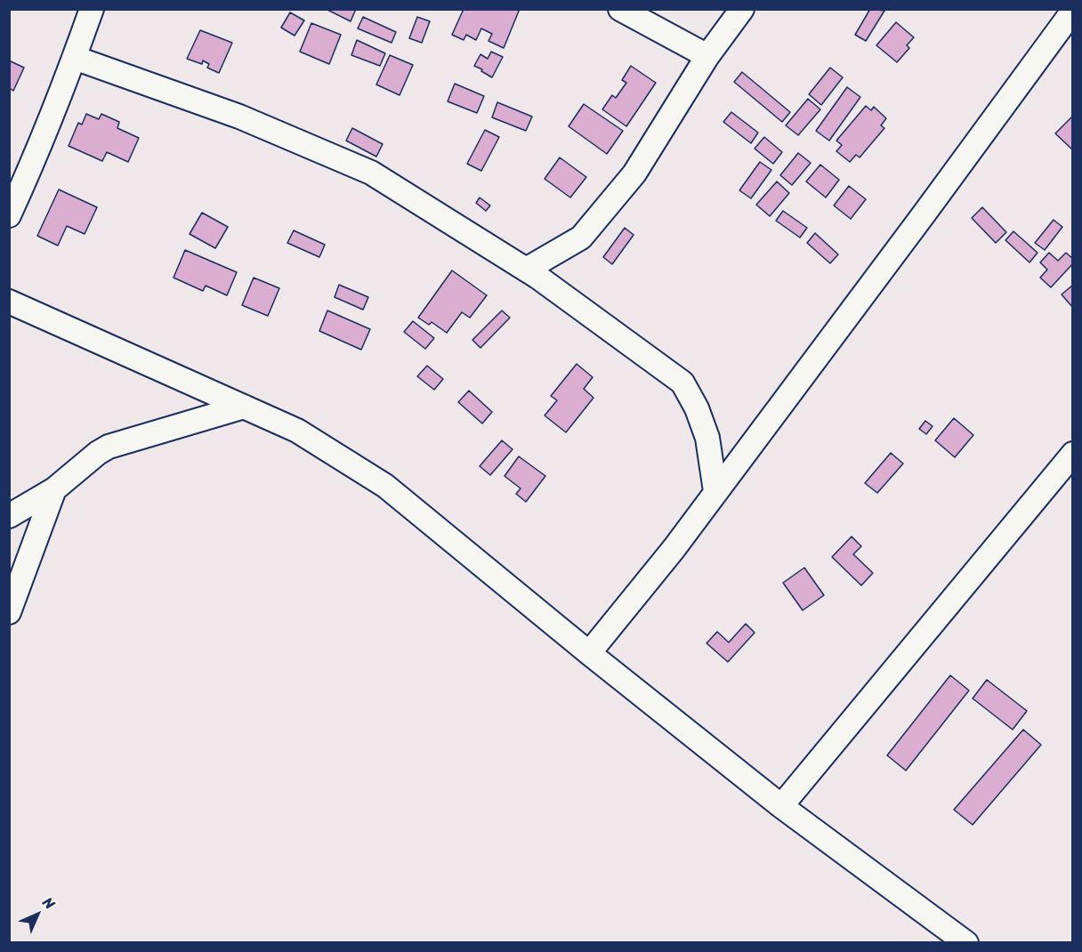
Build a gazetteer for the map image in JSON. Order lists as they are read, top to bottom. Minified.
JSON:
{"north":"top right"}
